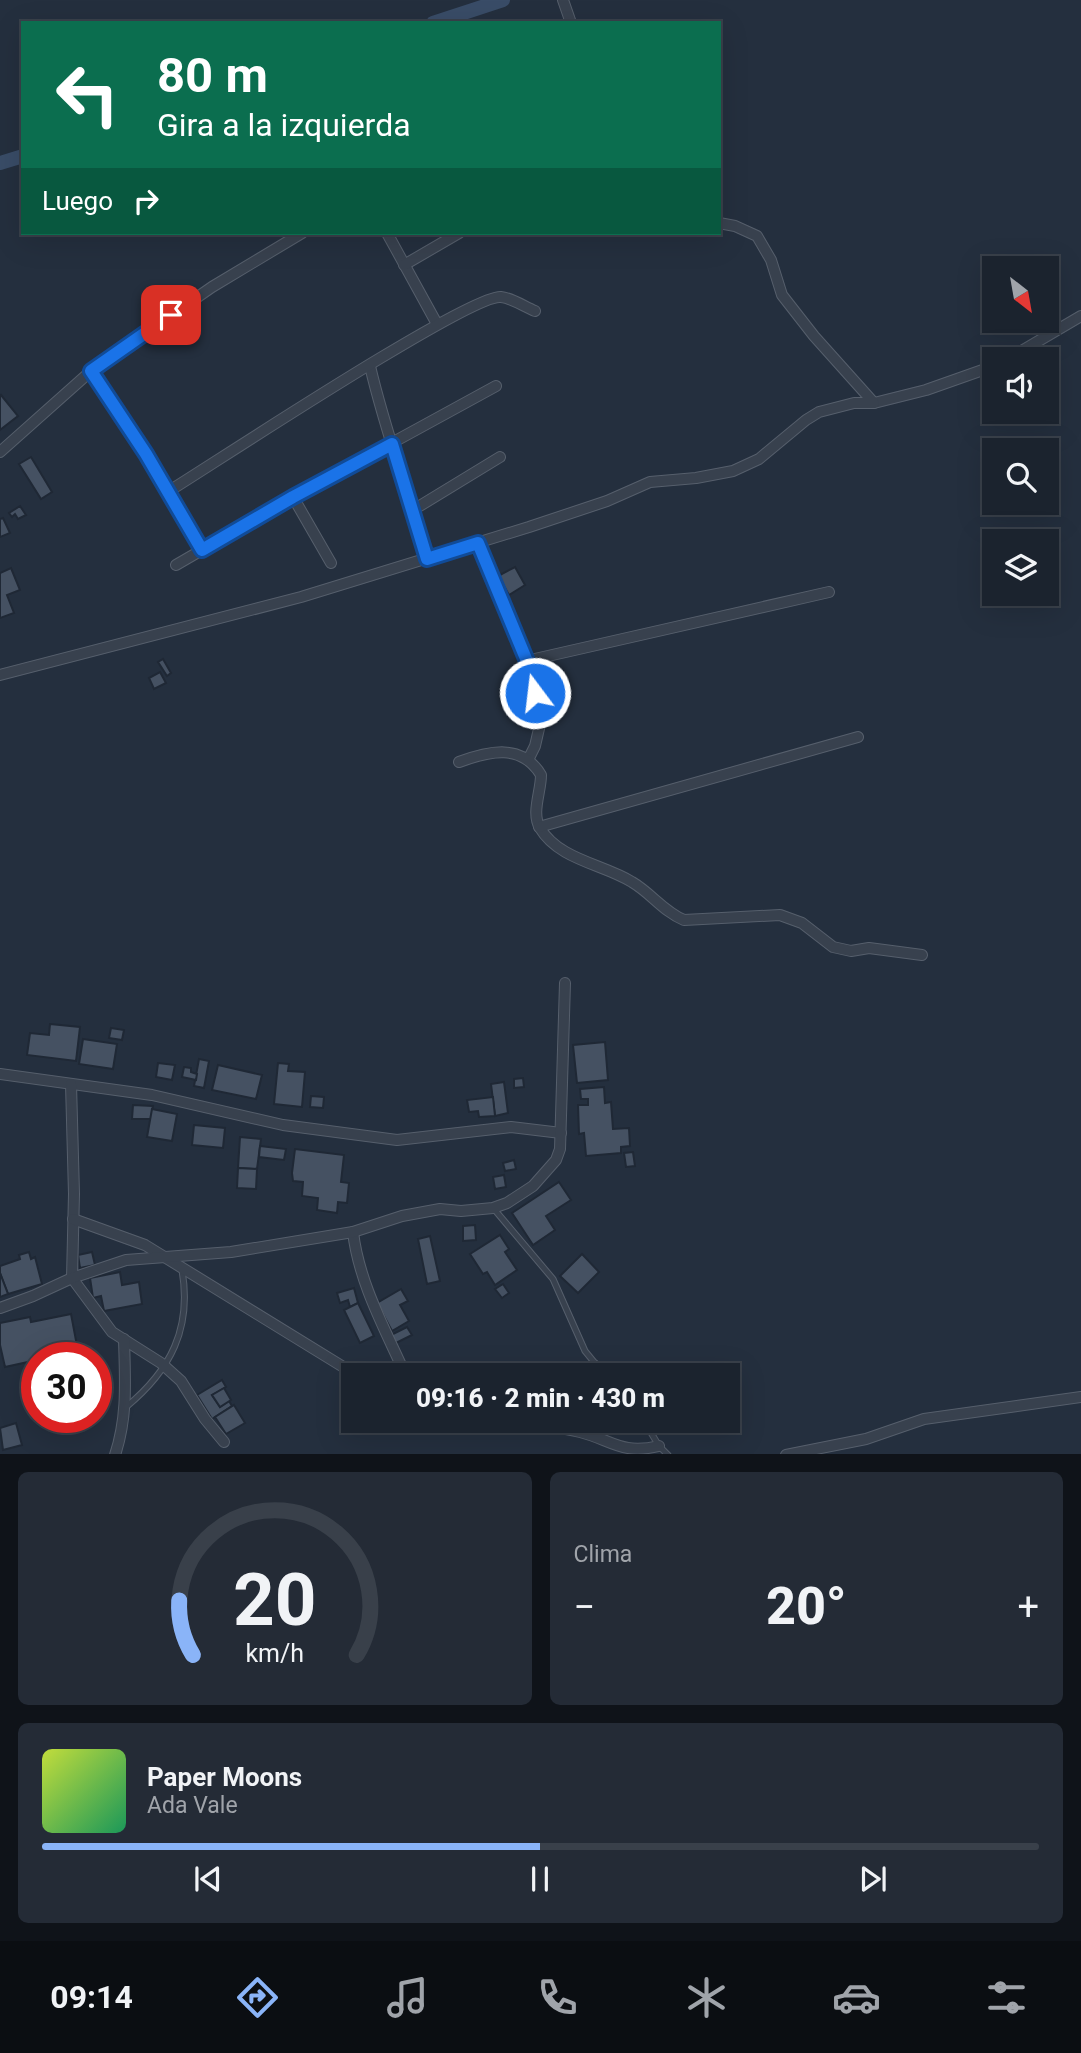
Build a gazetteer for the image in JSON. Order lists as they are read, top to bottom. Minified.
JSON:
{"north":"bottom right","page":{"turn":["80 m","Gira a la izquierda"],"then":"Luego","limit":"30","trip":"09:16 · 2 min · 430 m","tile":"Clima","heat":["−","20°","+"],"song":["Paper Moons","Ada Vale"],"tabs":"09:14","gauge":["20","km/h"]}}
